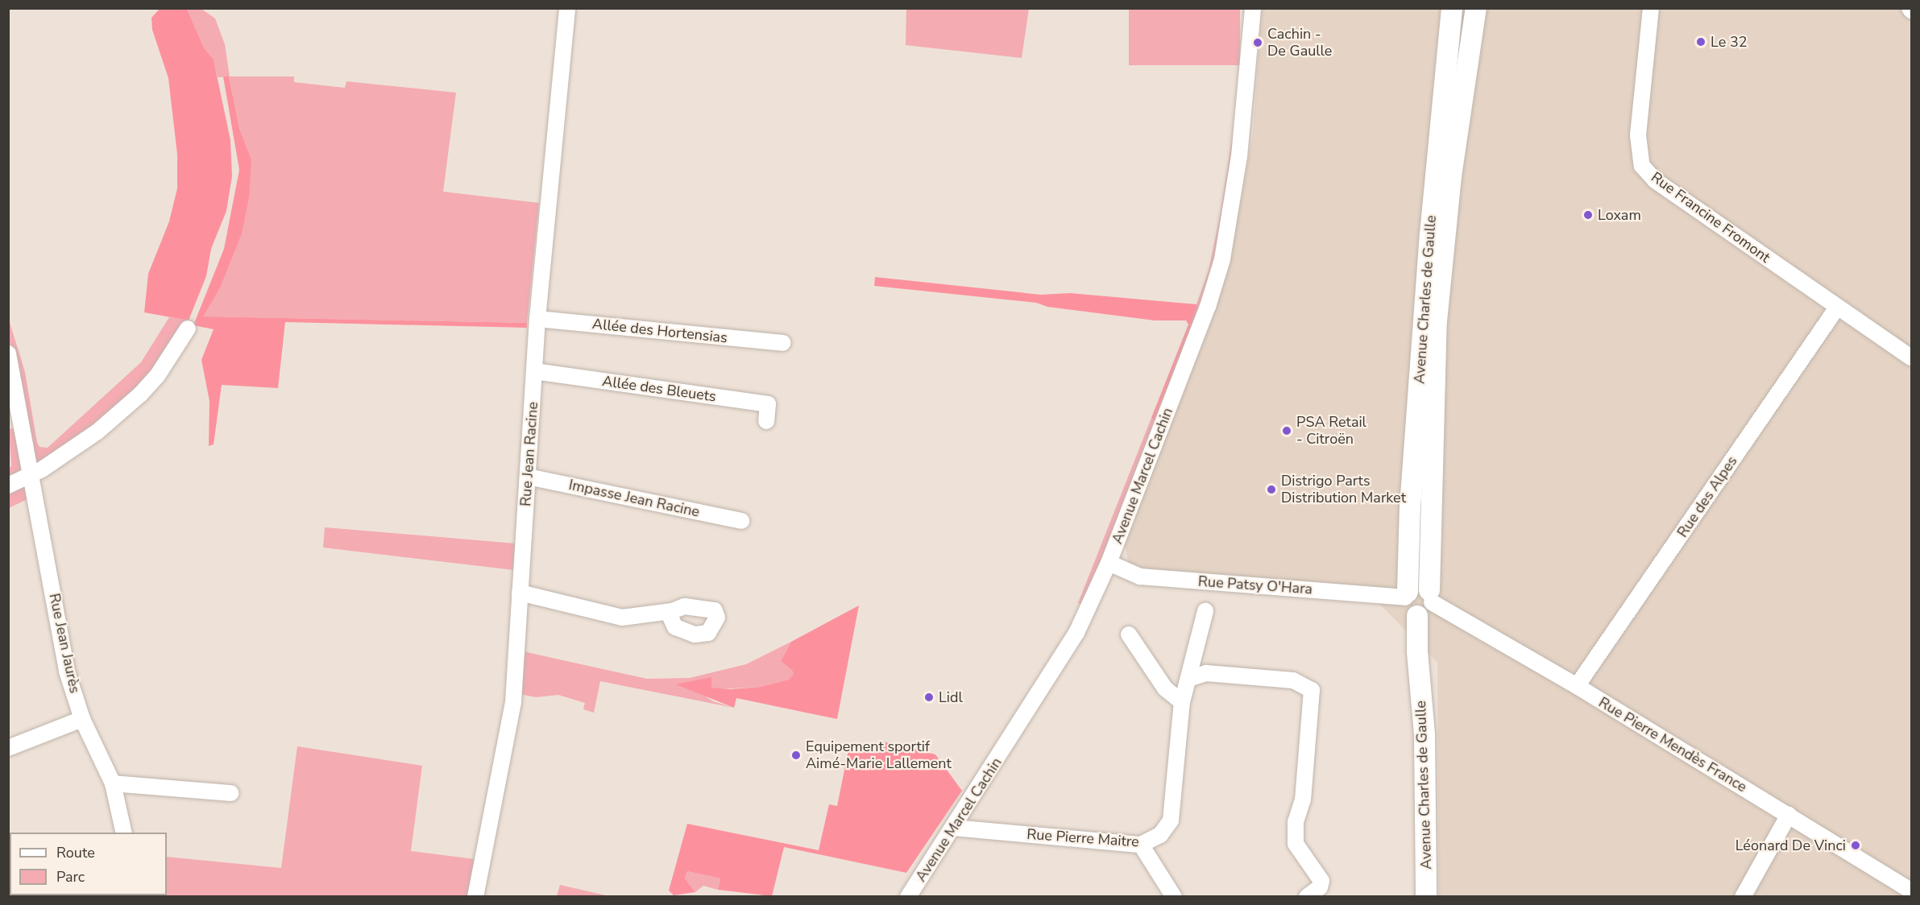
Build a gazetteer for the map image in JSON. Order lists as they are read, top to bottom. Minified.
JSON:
{"streets":{"main road":["Avenue Charles de Gaulle"],"street":["Rue Francine Fromont","Allée des Hortensias","Allée des Bleuets","Rue Jean Racine","Avenue Marcel Cachin","Rue des Alpes","Impasse Jean Racine","Rue Patsy O'Hara","Rue Jean Jaurès","Rue Pierre Mendès France","Rue Pierre Maitre"]},"crossings":[["Rue Francine Fromont","Rue des Alpes"],["Avenue Charles de Gaulle","Rue Patsy O'Hara"],["Avenue Charles de Gaulle","Rue Pierre Mendès France"],["Allée des Hortensias","Rue Jean Racine"],["Allée des Bleuets","Rue Jean Racine"],["Rue Jean Racine","Impasse Jean Racine"],["Avenue Marcel Cachin","Rue Patsy O'Hara"],["Avenue Marcel Cachin","Rue Pierre Maitre"],["Rue des Alpes","Rue Pierre Mendès France"]],"places":["Le 32","Cachin - De Gaulle","Loxam","PSA Retail - Citroën","Distrigo Parts Distribution Market","Lidl","Equipement sportif Aimé-Marie Lallement","Léonard De Vinci"],"legend":["Route","Parc"]}
